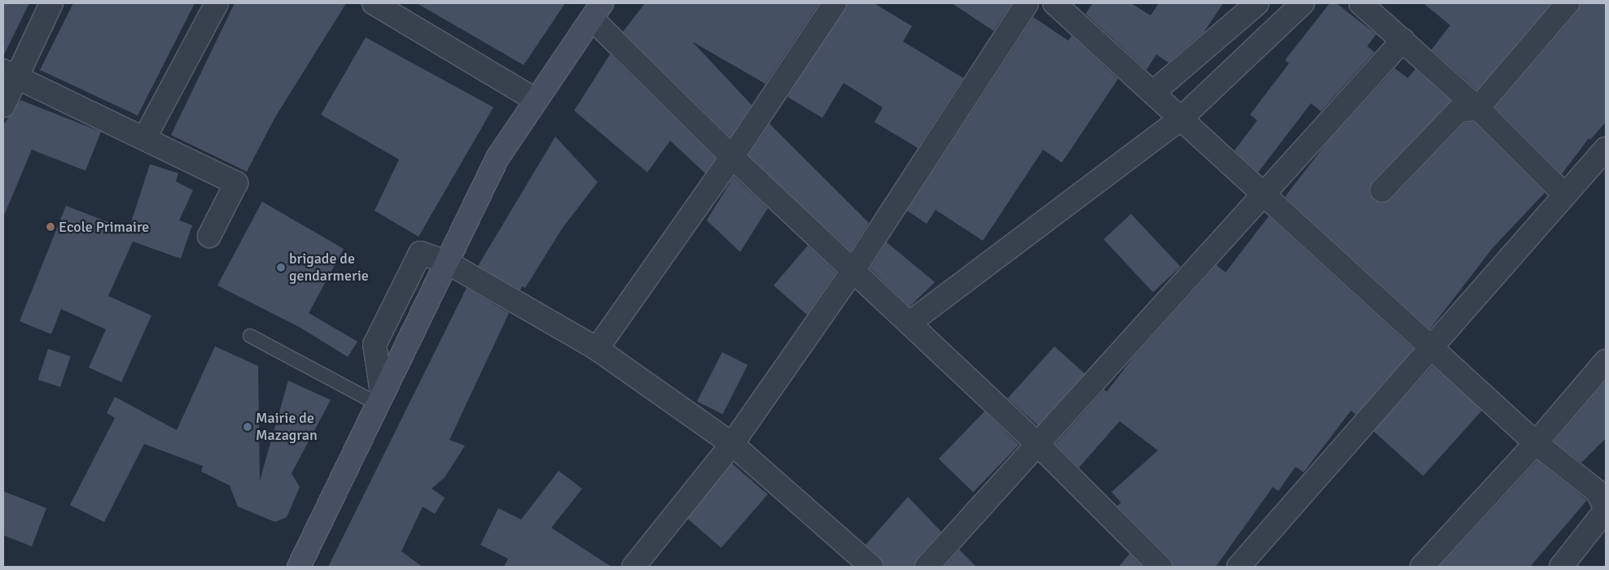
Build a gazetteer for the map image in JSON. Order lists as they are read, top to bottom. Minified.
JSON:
{"places":["Ecole Primaire","brigade de gendarmerie","Mairie de Mazagran"]}
